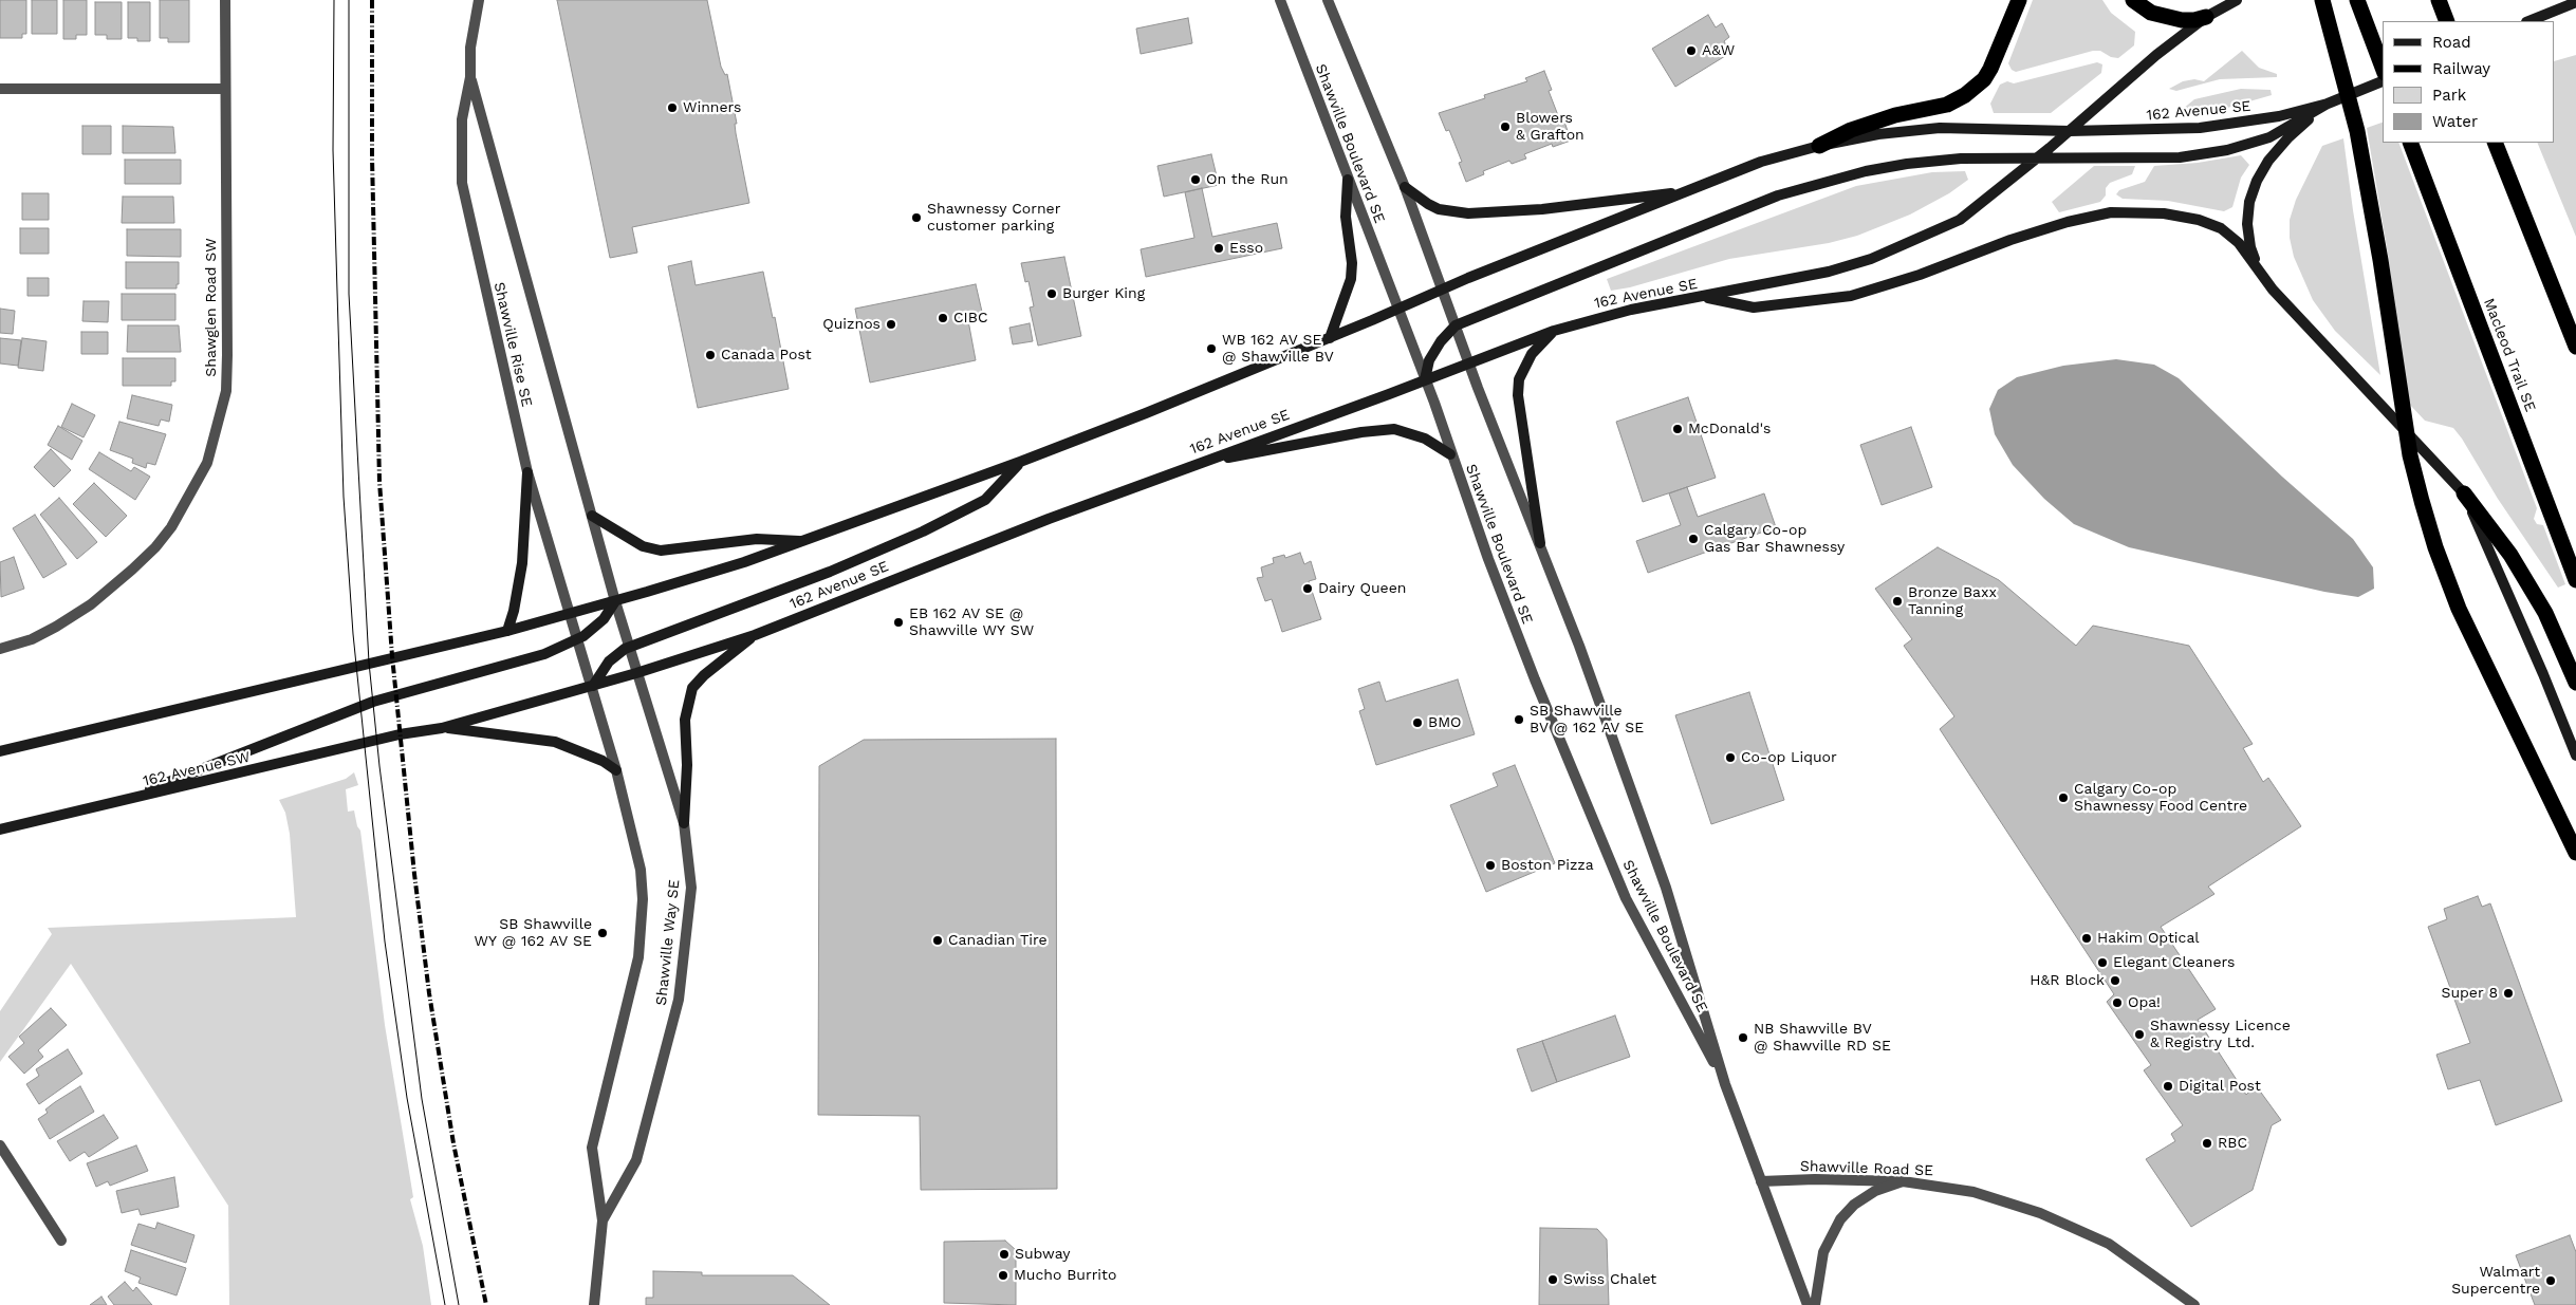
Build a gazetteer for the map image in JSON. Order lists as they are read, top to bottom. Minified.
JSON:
{"streets":{"highway":["Macleod Trail SE"],"main road":["162 Avenue SE","162 Avenue SW"],"street":["Shawville Boulevard SE","Shawglen Road SW","Shawville Rise SE","Shawville Way SE","Shawville Road SE"]},"crossings":[["162 Avenue SE","Shawville Boulevard SE"],["162 Avenue SE","Shawville Rise SE"],["162 Avenue SE","162 Avenue SW"],["162 Avenue SE","Shawville Way SE"],["Shawville Boulevard SE","Shawville Road SE"],["Shawville Rise SE","Shawville Way SE"]],"places":["A&W","Winners","Blowers & Grafton","On the Run","Shawnessy Corner customer parking","Esso","Burger King","CIBC","Quiznos","WB 162 AV SE @ Shawville BV","Canada Post","McDonald's","Calgary Co-op Gas Bar Shawnessy","Dairy Queen","Bronze Baxx Tanning","EB 162 AV SE @ Shawville WY SW","SB Shawville BV @ 162 AV SE","BMO","Co-op Liquor","Calgary Co-op Shawnessy Food Centre","Boston Pizza","SB Shawville WY @ 162 AV SE","Hakim Optical","Canadian Tire","Elegant Cleaners","H&R Block","Super 8","Opa!","Shawnessy Licence & Registry Ltd.","NB Shawville BV @ Shawville RD SE","Digital Post","RBC","Subway","Mucho Burrito","Swiss Chalet","Walmart Supercentre"],"legend":["Road","Railway","Park","Water"]}
